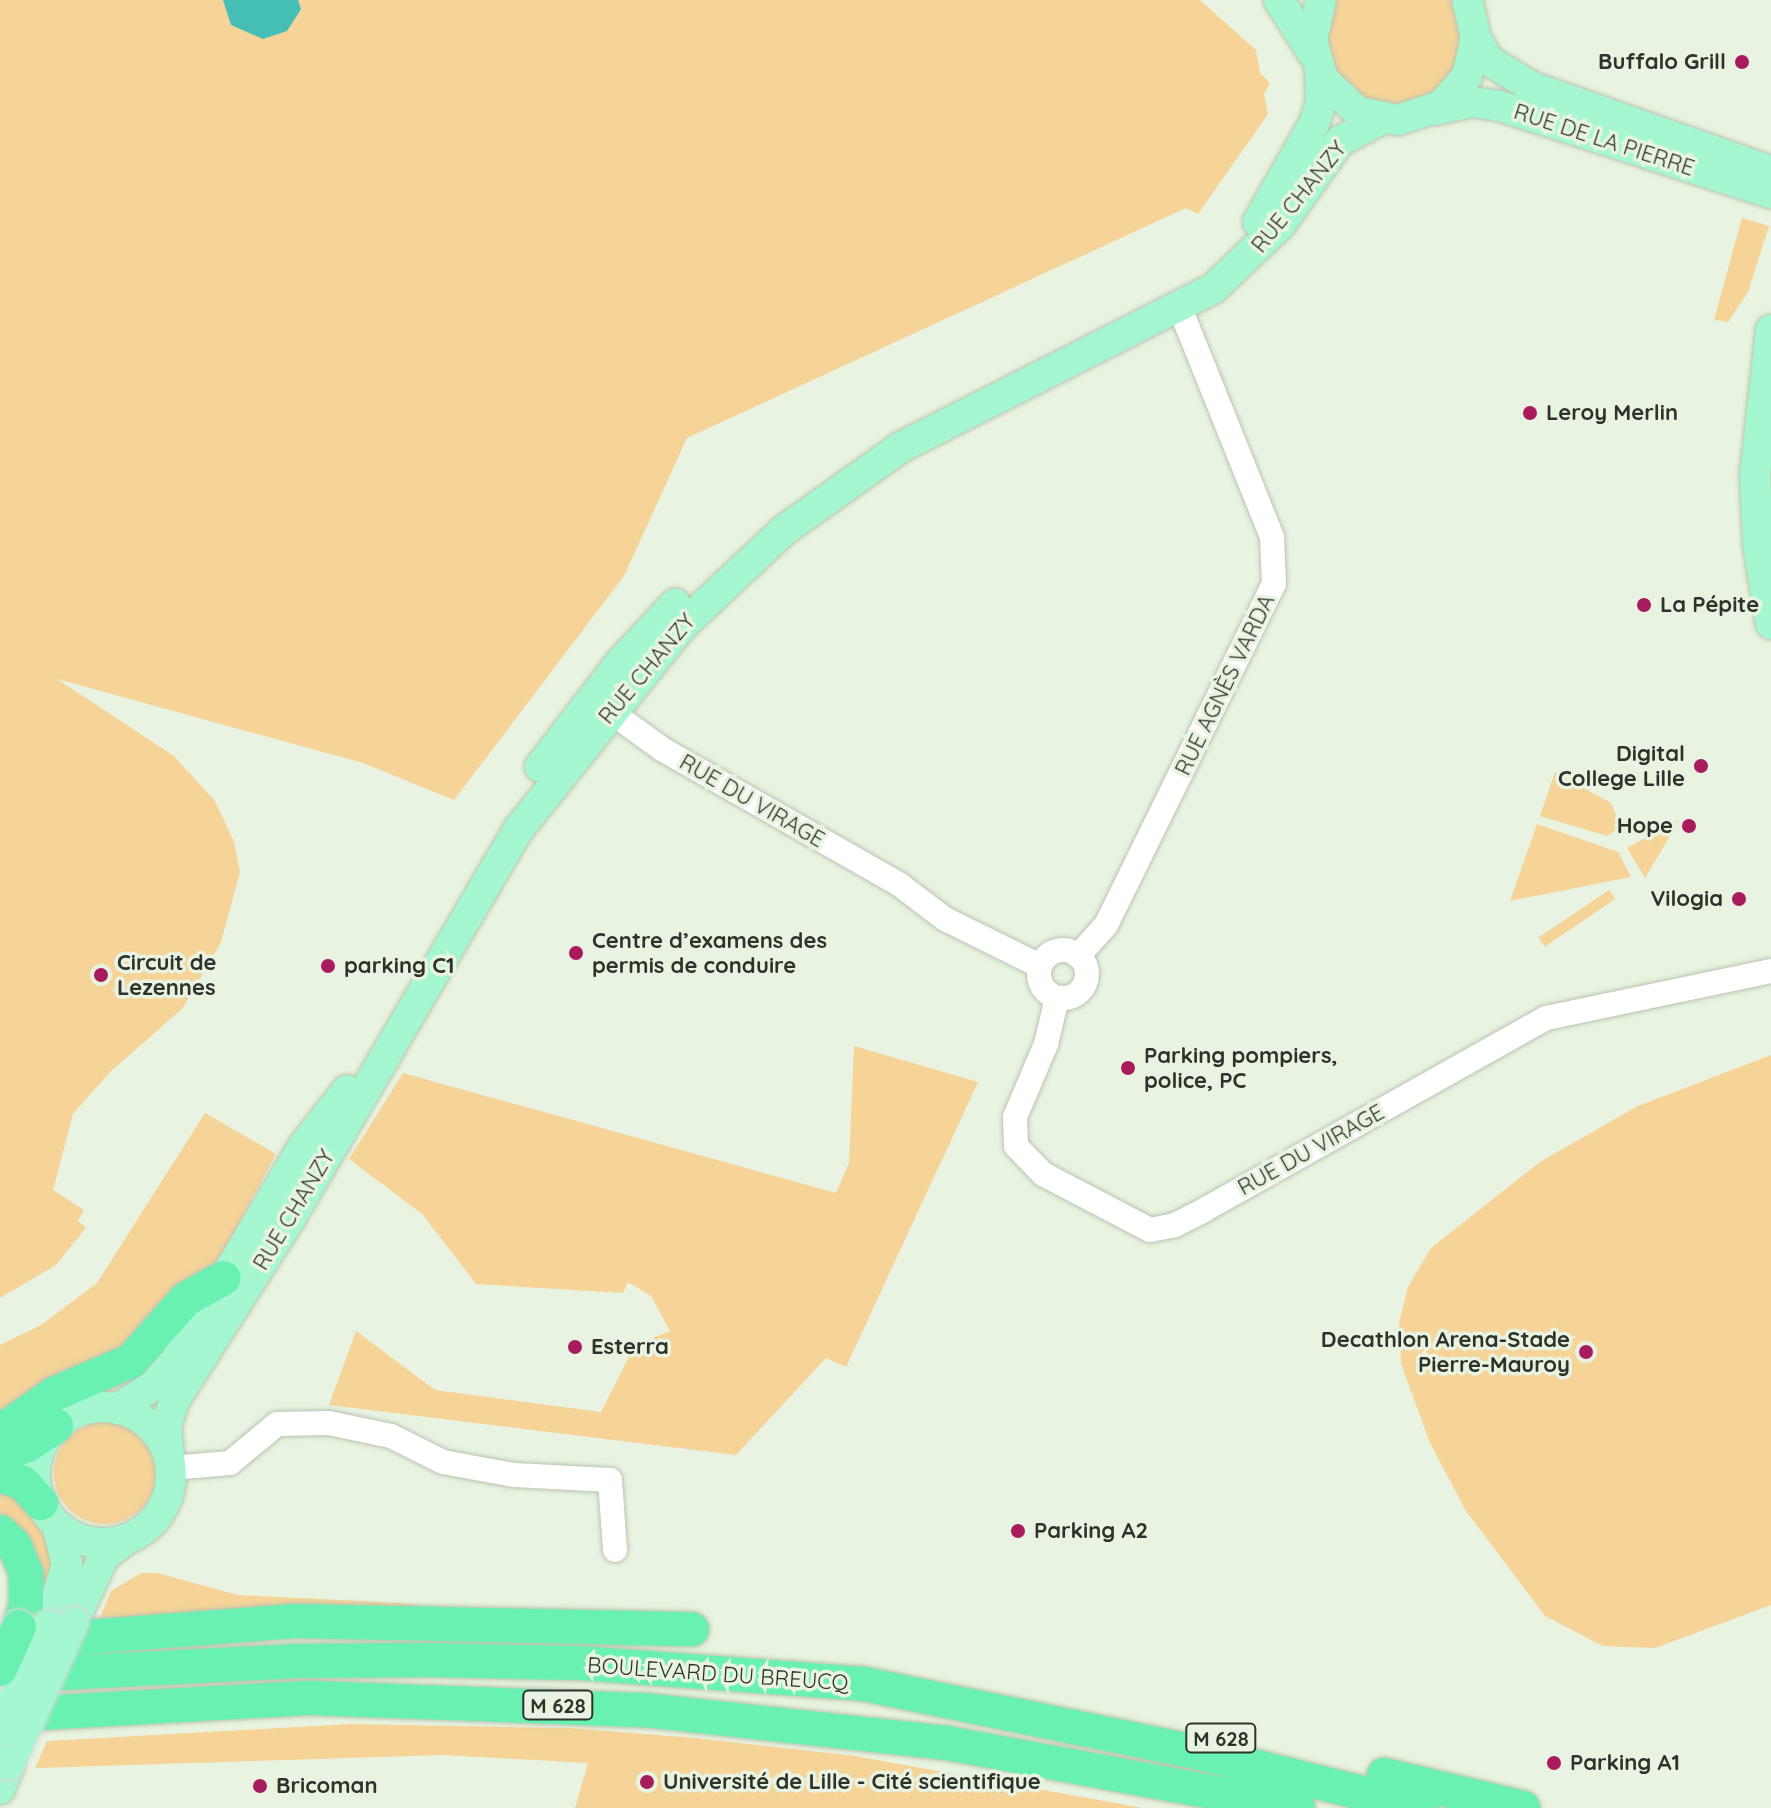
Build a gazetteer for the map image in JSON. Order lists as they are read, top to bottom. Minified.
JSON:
{"streets":{"highway":["BOULEVARD DU BREUCQ","M 628"],"main road":["RUE DE LA PIERRE","RUE CHANZY"],"street":["RUE AGNÈS VARDA","RUE DU VIRAGE"]},"crossings":[["RUE DE LA PIERRE","RUE CHANZY"],["RUE CHANZY","RUE AGNÈS VARDA"],["RUE CHANZY","RUE DU VIRAGE"],["RUE AGNÈS VARDA","RUE DU VIRAGE"],["BOULEVARD DU BREUCQ","M 628"]],"places":["Buffalo Grill","Leroy Merlin","La Pépite","Digital College Lille","Hope","Vilogia","Centre d’examens des permis de conduire","parking C1","Circuit de Lezennes","Parking pompiers, police, PC","Esterra","Decathlon Arena-Stade Pierre-Mauroy","Parking A2","Parking A1","Université de Lille ‐ Cité scientifique","Bricoman"]}
